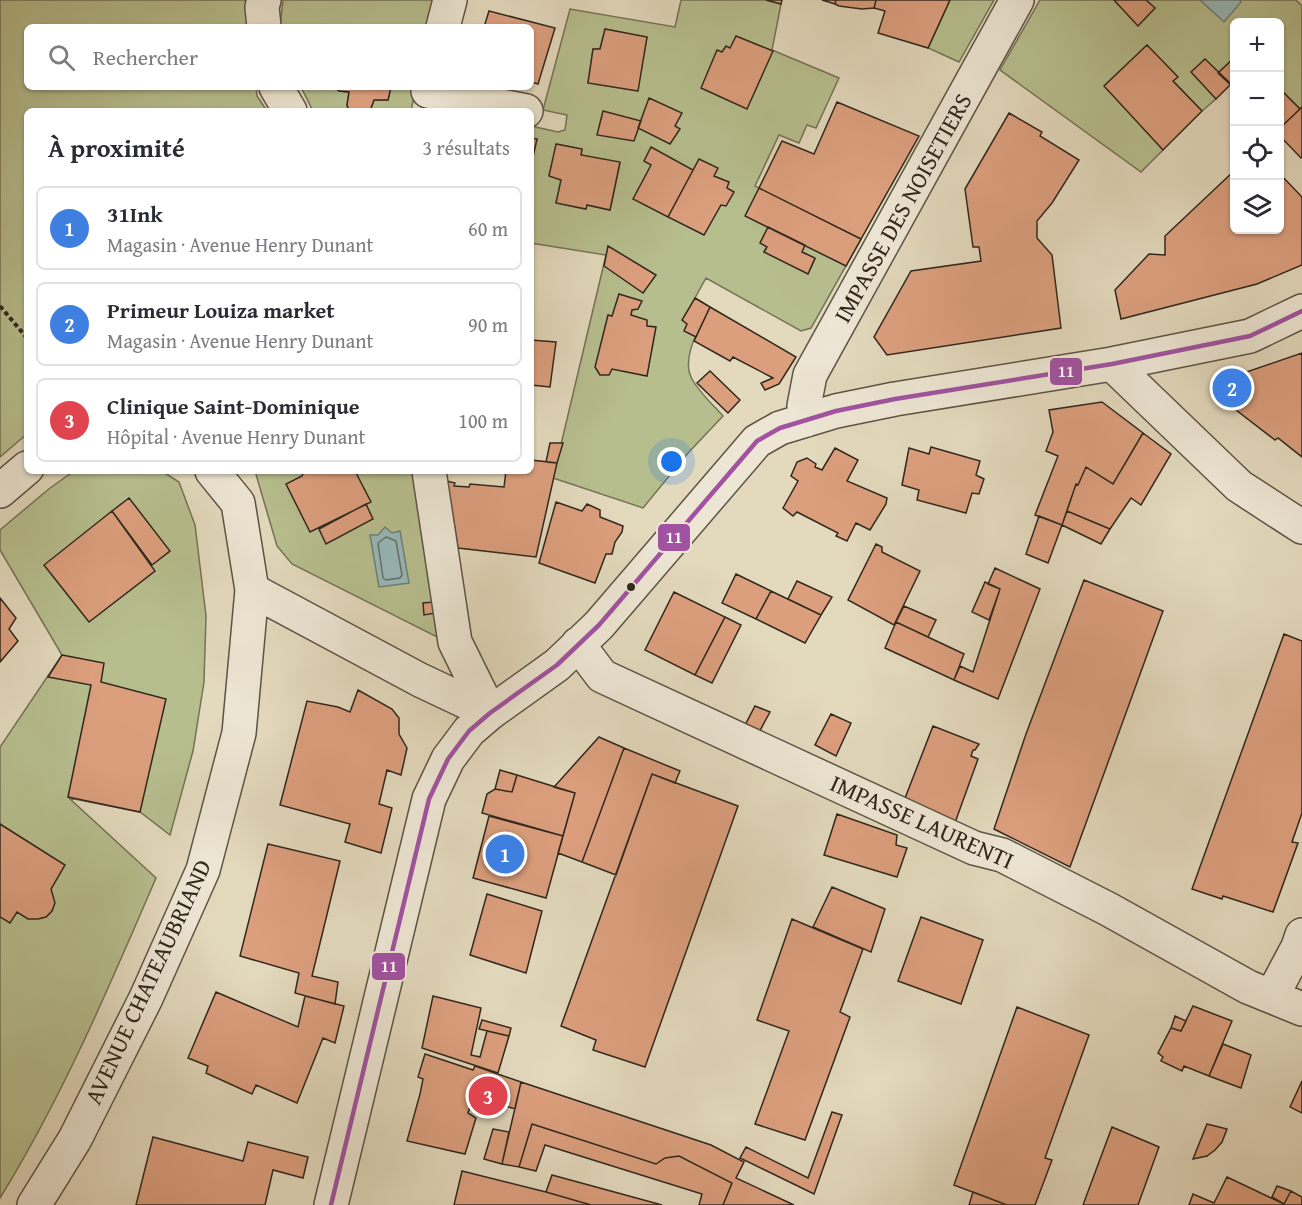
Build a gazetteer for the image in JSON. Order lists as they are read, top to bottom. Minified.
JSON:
{"streets":{"street":["IMPASSE DES NOISETIERS","IMPASSE LAURENTI","AVENUE CHATEAUBRIAND"]},"lines":["transit line 11"],"page":{"map_buttons":["+","−"],"search":"Rechercher","heading":["À proximité","3 résultats"],"list":[{"mark":"1","name":"31Ink","note":"Magasin · Avenue Henry Dunant","value":"60 m"},{"mark":"2","name":"Primeur Louiza market","note":"Magasin · Avenue Henry Dunant","value":"90 m"},{"mark":"3","name":"Clinique Saint-Dominique","note":"Hôpital · Avenue Henry Dunant","value":"100 m"}],"pins":["2","1","3"]}}
